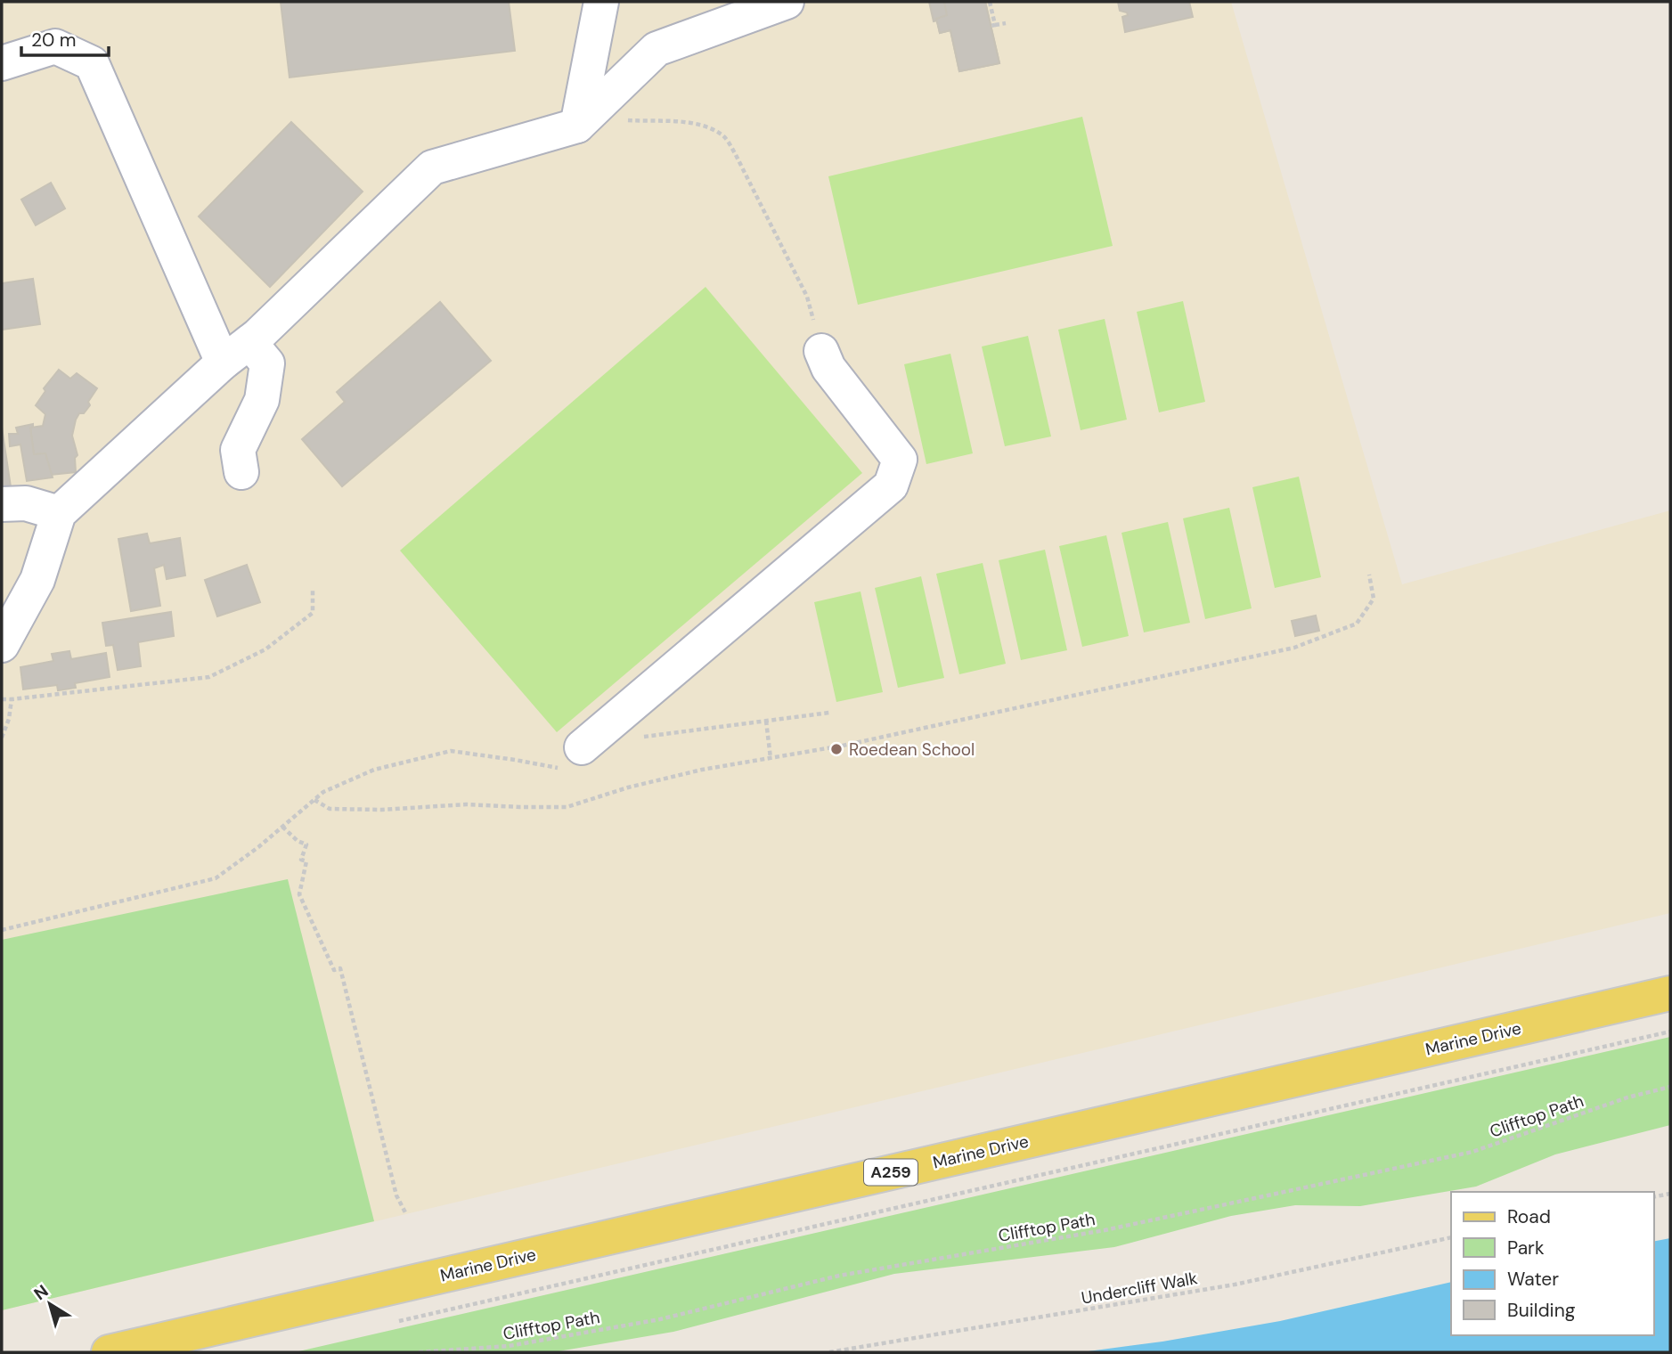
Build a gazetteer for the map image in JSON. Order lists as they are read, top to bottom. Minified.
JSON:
{"streets":{"main road":["Marine Drive","A259"],"path":["Clifftop Path","Undercliff Walk"]},"places":["Roedean School"],"legend":["Road","Park","Water","Building"],"scale_bar":"20 m","north":"top left"}
